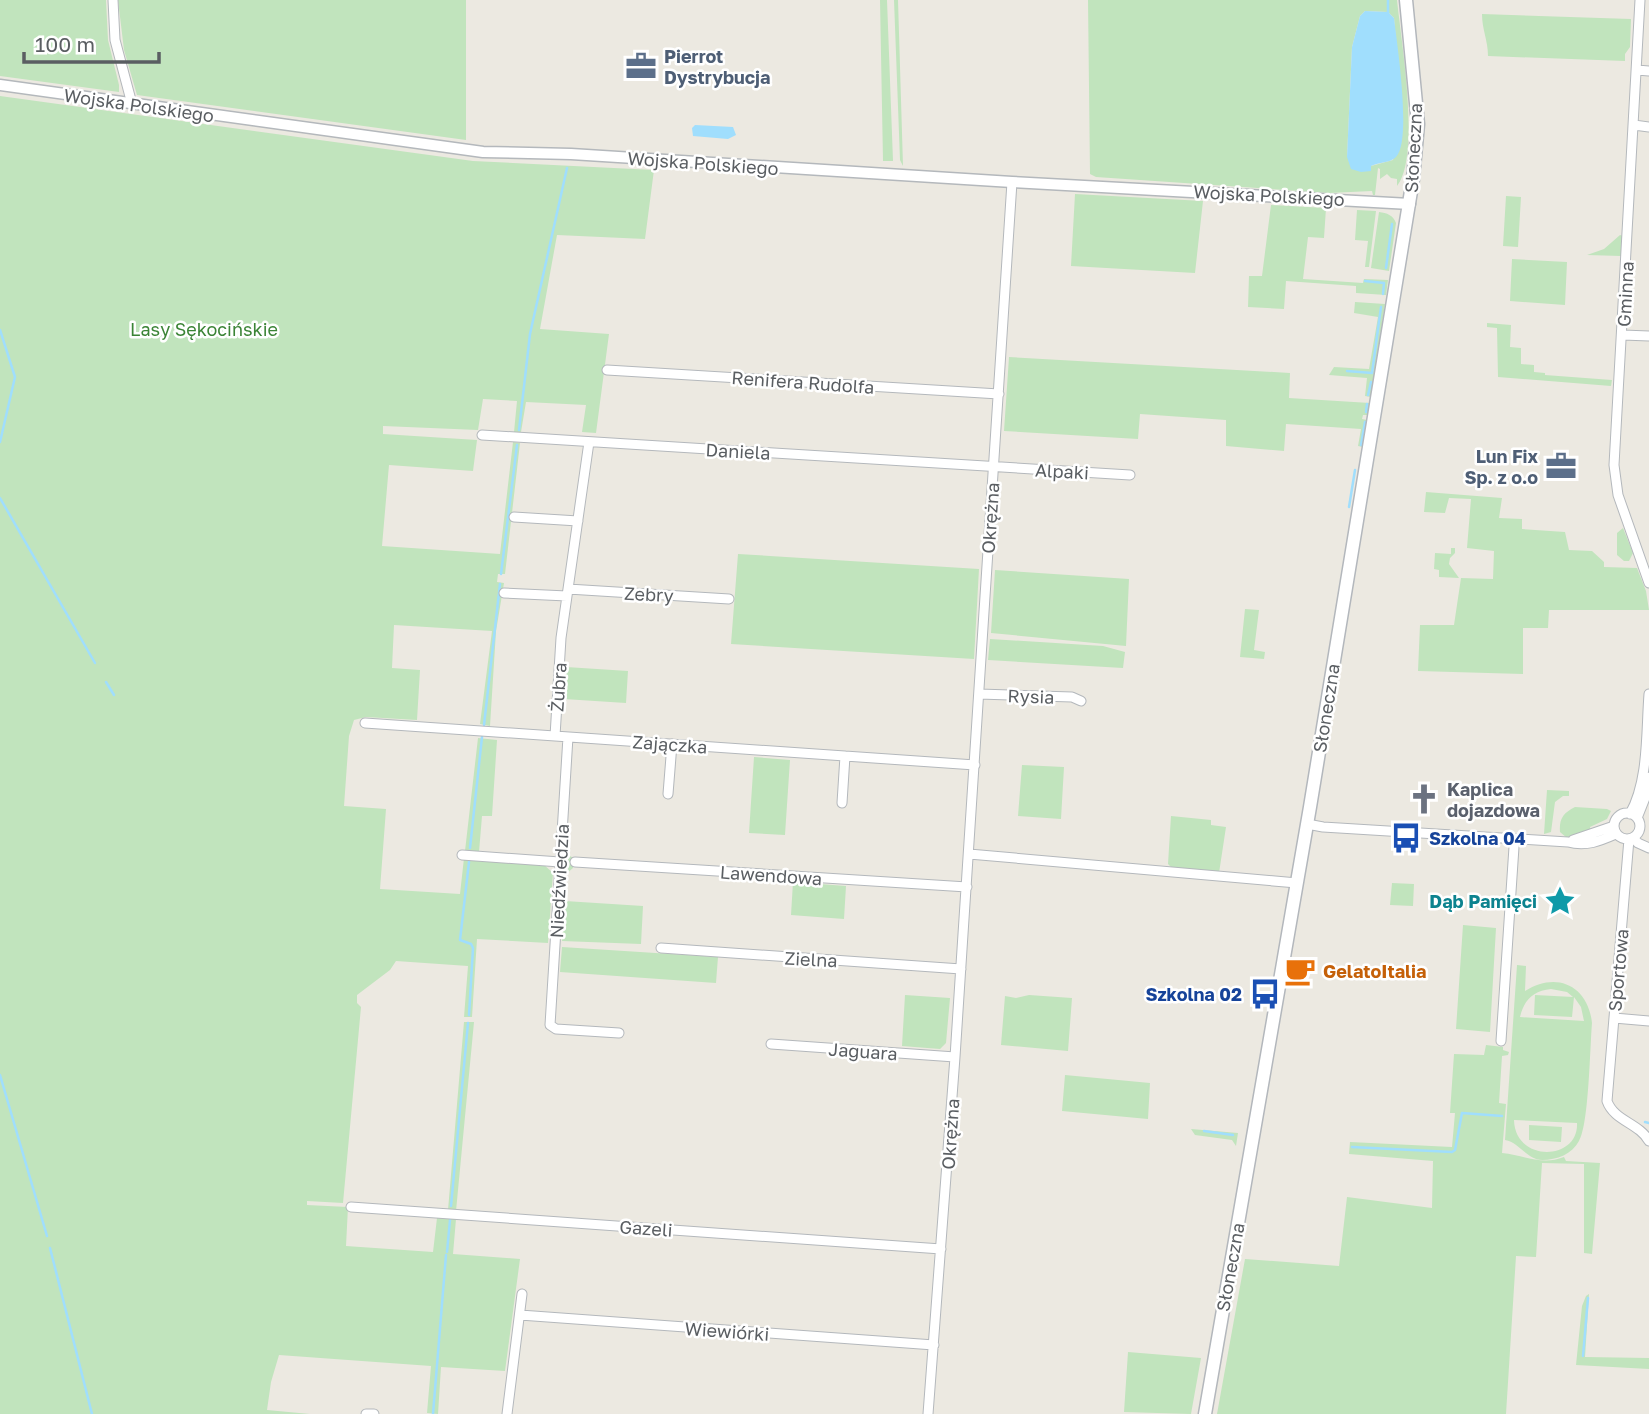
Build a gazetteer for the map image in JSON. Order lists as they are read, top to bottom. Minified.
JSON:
{"streets":{"main road":["Słoneczna"],"street":["Wojska Polskiego","Gminna","Renifera Rudolfa","Daniela","Alpaki","Okrężna","Zebry","Żubra","Rysia","Zajączka","Lawendowa","Niedźwiedzia","Zielna","Sportowa","Jaguara","Gazeli","Wiewiórki"]},"crossings":[["Wojska Polskiego","Słoneczna"],["Wojska Polskiego","Okrężna"],["Renifera Rudolfa","Okrężna"],["Daniela","Alpaki"],["Daniela","Okrężna"],["Alpaki","Okrężna"],["Okrężna","Rysia"],["Okrężna","Zajączka"],["Okrężna","Lawendowa"],["Okrężna","Zielna"],["Okrężna","Jaguara"],["Okrężna","Gazeli"],["Okrężna","Wiewiórki"],["Zebry","Żubra"],["Żubra","Zajączka"],["Zajączka","Niedźwiedzia"]],"parks":["Lasy Sękocińskie"],"places":{"office":["Pierrot Dystrybucja","Lun Fix Sp. z o.o"],"church":["Kaplica dojazdowa"],"bus stop":["Szkolna 04","Szkolna 02"],"place":["Dąb Pamięci"],"cafe":["GelatoItalia"]},"scale_bar":"100 m"}
